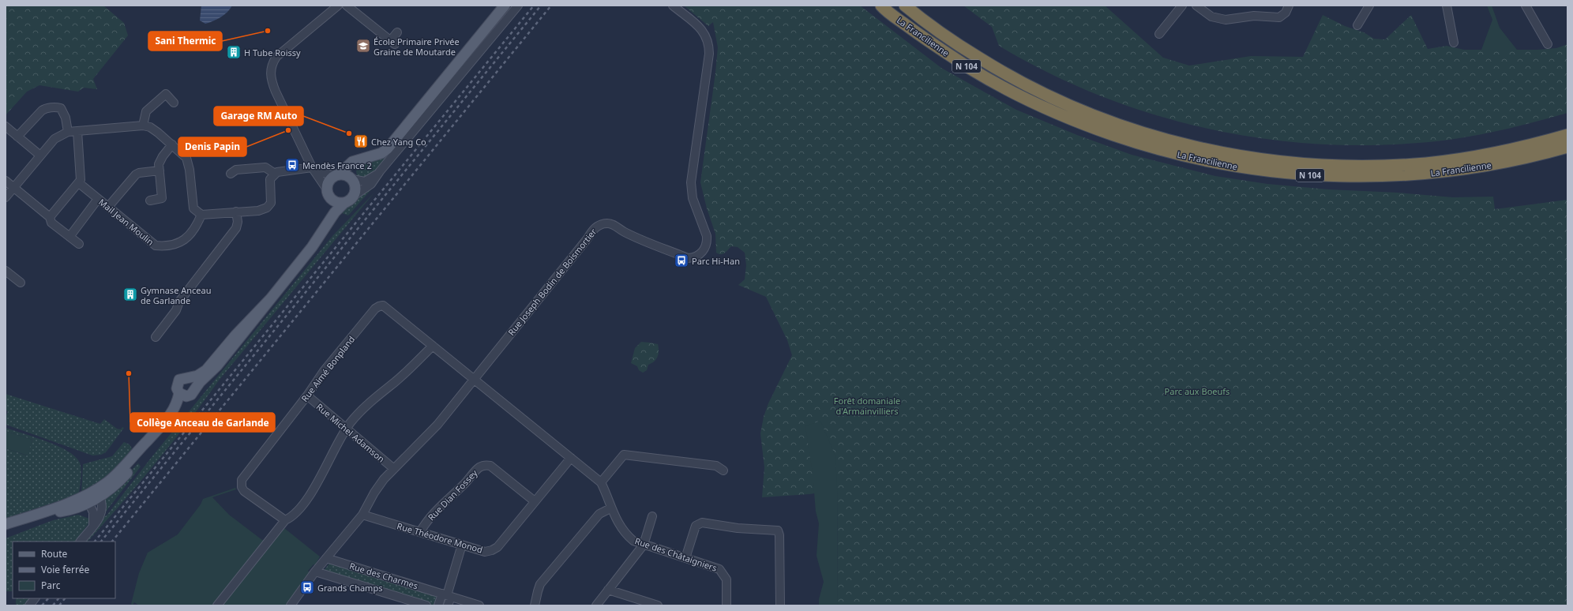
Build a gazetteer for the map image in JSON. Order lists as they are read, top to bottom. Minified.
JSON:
{"streets":{"highway":["La Francilienne","N 104"],"street":["Mail Jean Moulin","Rue Joseph Bodin de Boismortier","Rue Aimé Bonpland","Rue Michel Adamson","Rue Dian Fossey","Rue Théodore Monod","Rue des Châtaigniers","Rue des Charmes"]},"crossings":[["Rue Joseph Bodin de Boismortier","Rue Aimé Bonpland"],["Rue Joseph Bodin de Boismortier","Rue Michel Adamson"],["Rue Joseph Bodin de Boismortier","Rue Théodore Monod"],["Rue Joseph Bodin de Boismortier","Rue des Charmes"],["Rue Aimé Bonpland","Rue Michel Adamson"],["Rue Dian Fossey","Rue Théodore Monod"]],"parks":["Parc aux Boeufs","Forêt domaniale d'Armainvilliers"],"places":{"other":["Sani Thermic","Denis Papin","Garage RM Auto","Collège Anceau de Garlande"],"school or university":["École Primaire Privée Graine de Moutarde"],"building":["H Tube Roissy","Gymnase Anceau de Garlande"],"restaurant":["Chez Yang Co"],"bus stop":["Mendès France 2","Parc Hi-Han","Grands Champs"]},"legend":["Route","Voie ferrée","Parc"]}
